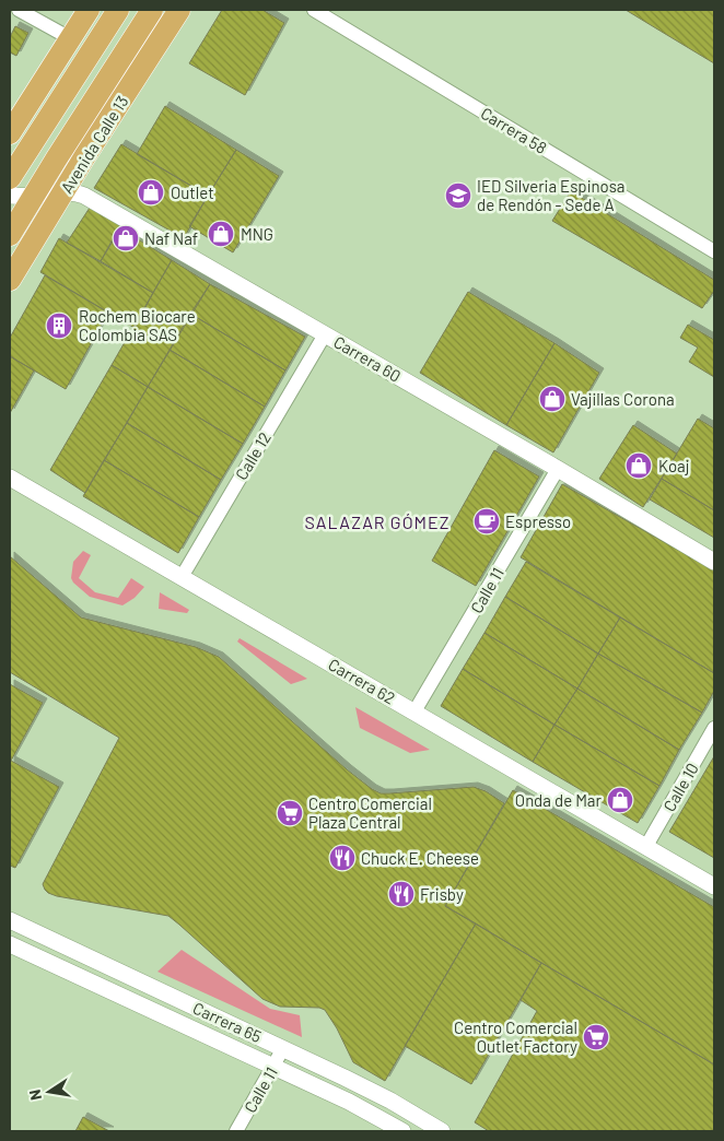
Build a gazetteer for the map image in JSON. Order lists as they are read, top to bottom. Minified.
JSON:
{"streets":{"main road":["Avenida Calle 13"],"street":["Carrera 58","Carrera 60","Calle 12","Calle 11","Carrera 62","Calle 10","Carrera 65"]},"crossings":[["Avenida Calle 13","Carrera 60"],["Carrera 60","Calle 12"],["Carrera 60","Calle 11"],["Calle 12","Carrera 62"],["Calle 11","Carrera 62"],["Calle 11","Carrera 65"],["Carrera 62","Calle 10"]],"districts":["SALAZAR GÓMEZ"],"places":{"shop":["Outlet","MNG","Naf Naf","Vajillas Corona","Koaj","Onda de Mar"],"school or university":["IED Silveria Espinosa de Rendón - Sede A"],"building":["Rochem Biocare Colombia SAS"],"cafe":["Espresso"],"supermarket":["Centro Comercial Plaza Central","Centro Comercial Outlet Factory"],"restaurant":["Chuck E. Cheese","Frisby"]},"north":"left"}
